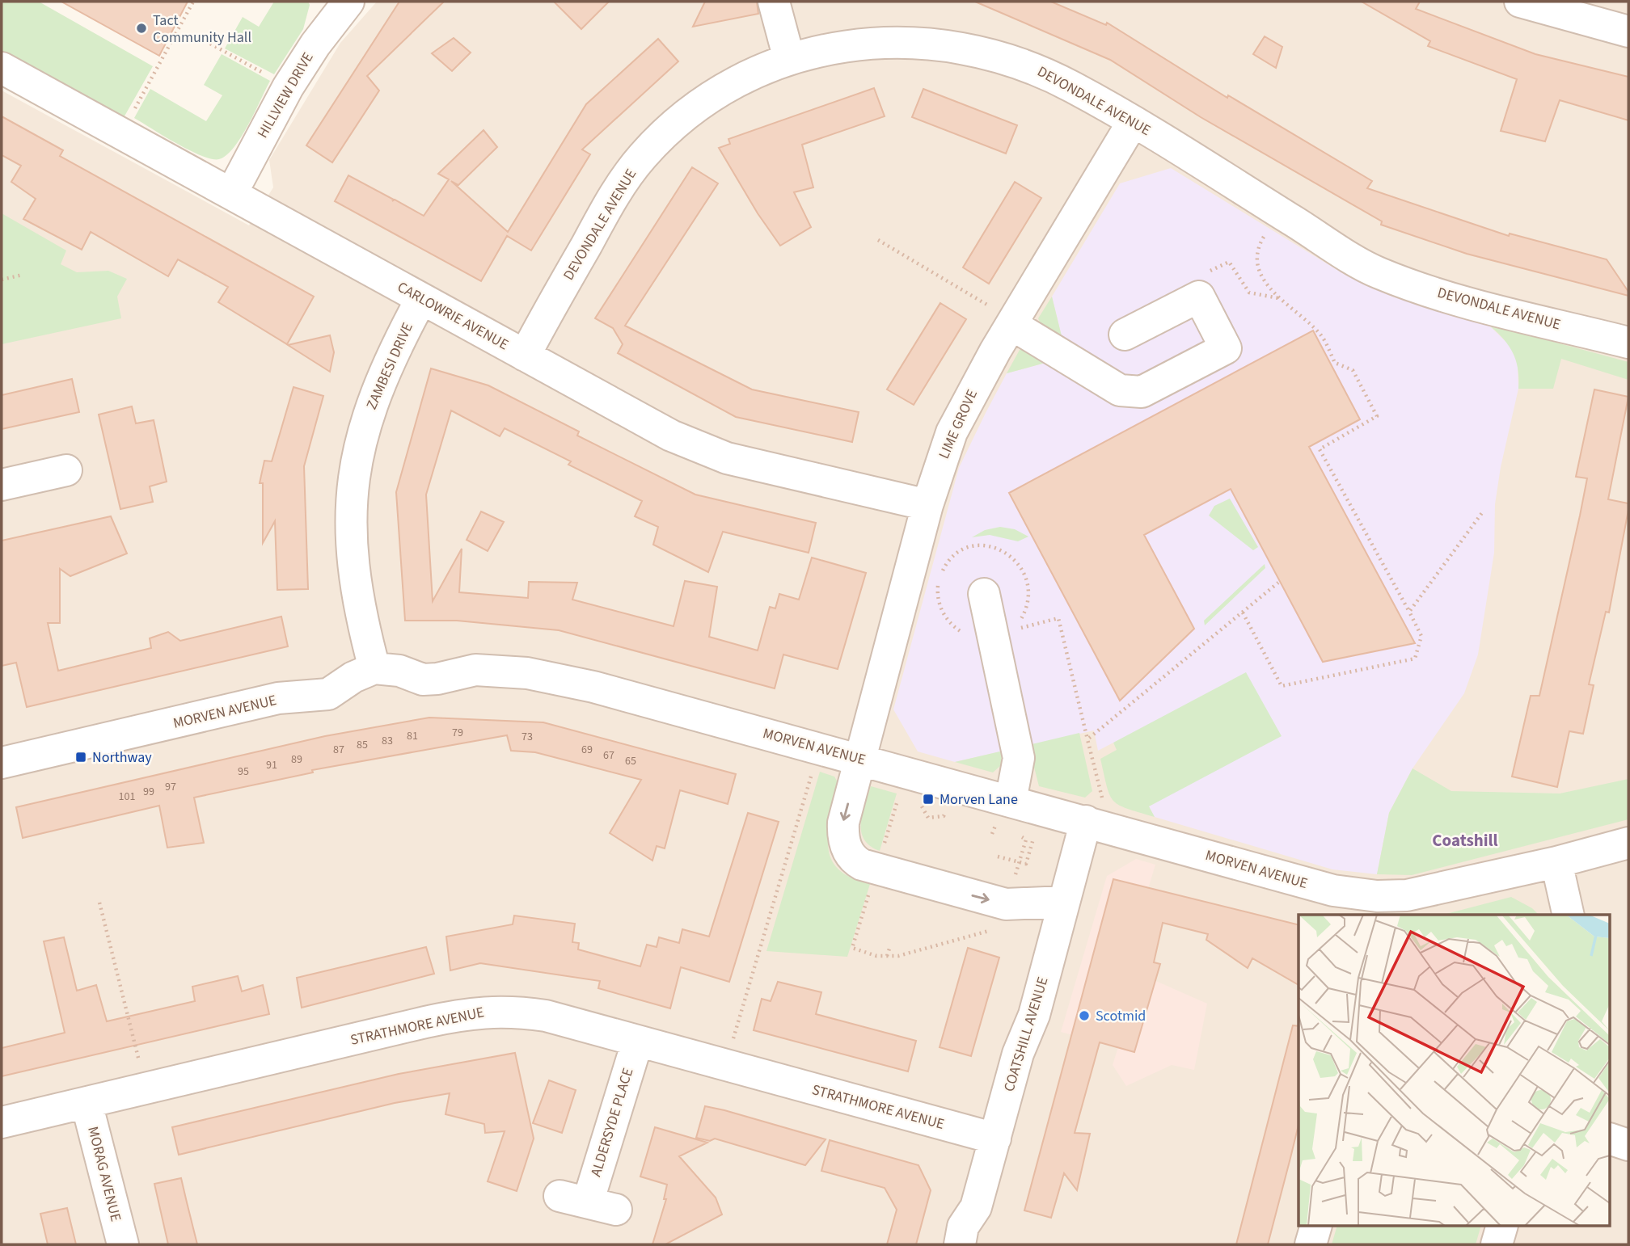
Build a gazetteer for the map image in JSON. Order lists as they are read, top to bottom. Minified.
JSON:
{"streets":{"street":["HILLVIEW DRIVE","DEVONDALE AVENUE","CARLOWRIE AVENUE","ZAMBESI DRIVE","LIME GROVE","MORVEN AVENUE","STRATHMORE AVENUE","COATSHILL AVENUE","ALDERSYDE PLACE","MORAG AVENUE"]},"crossings":[["HILLVIEW DRIVE","CARLOWRIE AVENUE"],["DEVONDALE AVENUE","CARLOWRIE AVENUE"],["DEVONDALE AVENUE","LIME GROVE"],["CARLOWRIE AVENUE","ZAMBESI DRIVE"],["CARLOWRIE AVENUE","LIME GROVE"],["ZAMBESI DRIVE","MORVEN AVENUE"],["LIME GROVE","MORVEN AVENUE"],["LIME GROVE","COATSHILL AVENUE"],["MORVEN AVENUE","COATSHILL AVENUE"],["STRATHMORE AVENUE","COATSHILL AVENUE"],["STRATHMORE AVENUE","ALDERSYDE PLACE"],["STRATHMORE AVENUE","MORAG AVENUE"]],"districts":["Coatshill"],"places":{"other":["Tact Community Hall","Scotmid"],"transit":["Northway","Morven Lane"]},"house_numbers":["79","81","73","83","85","87","69","67","89","65","91","95","97","99","101"]}
